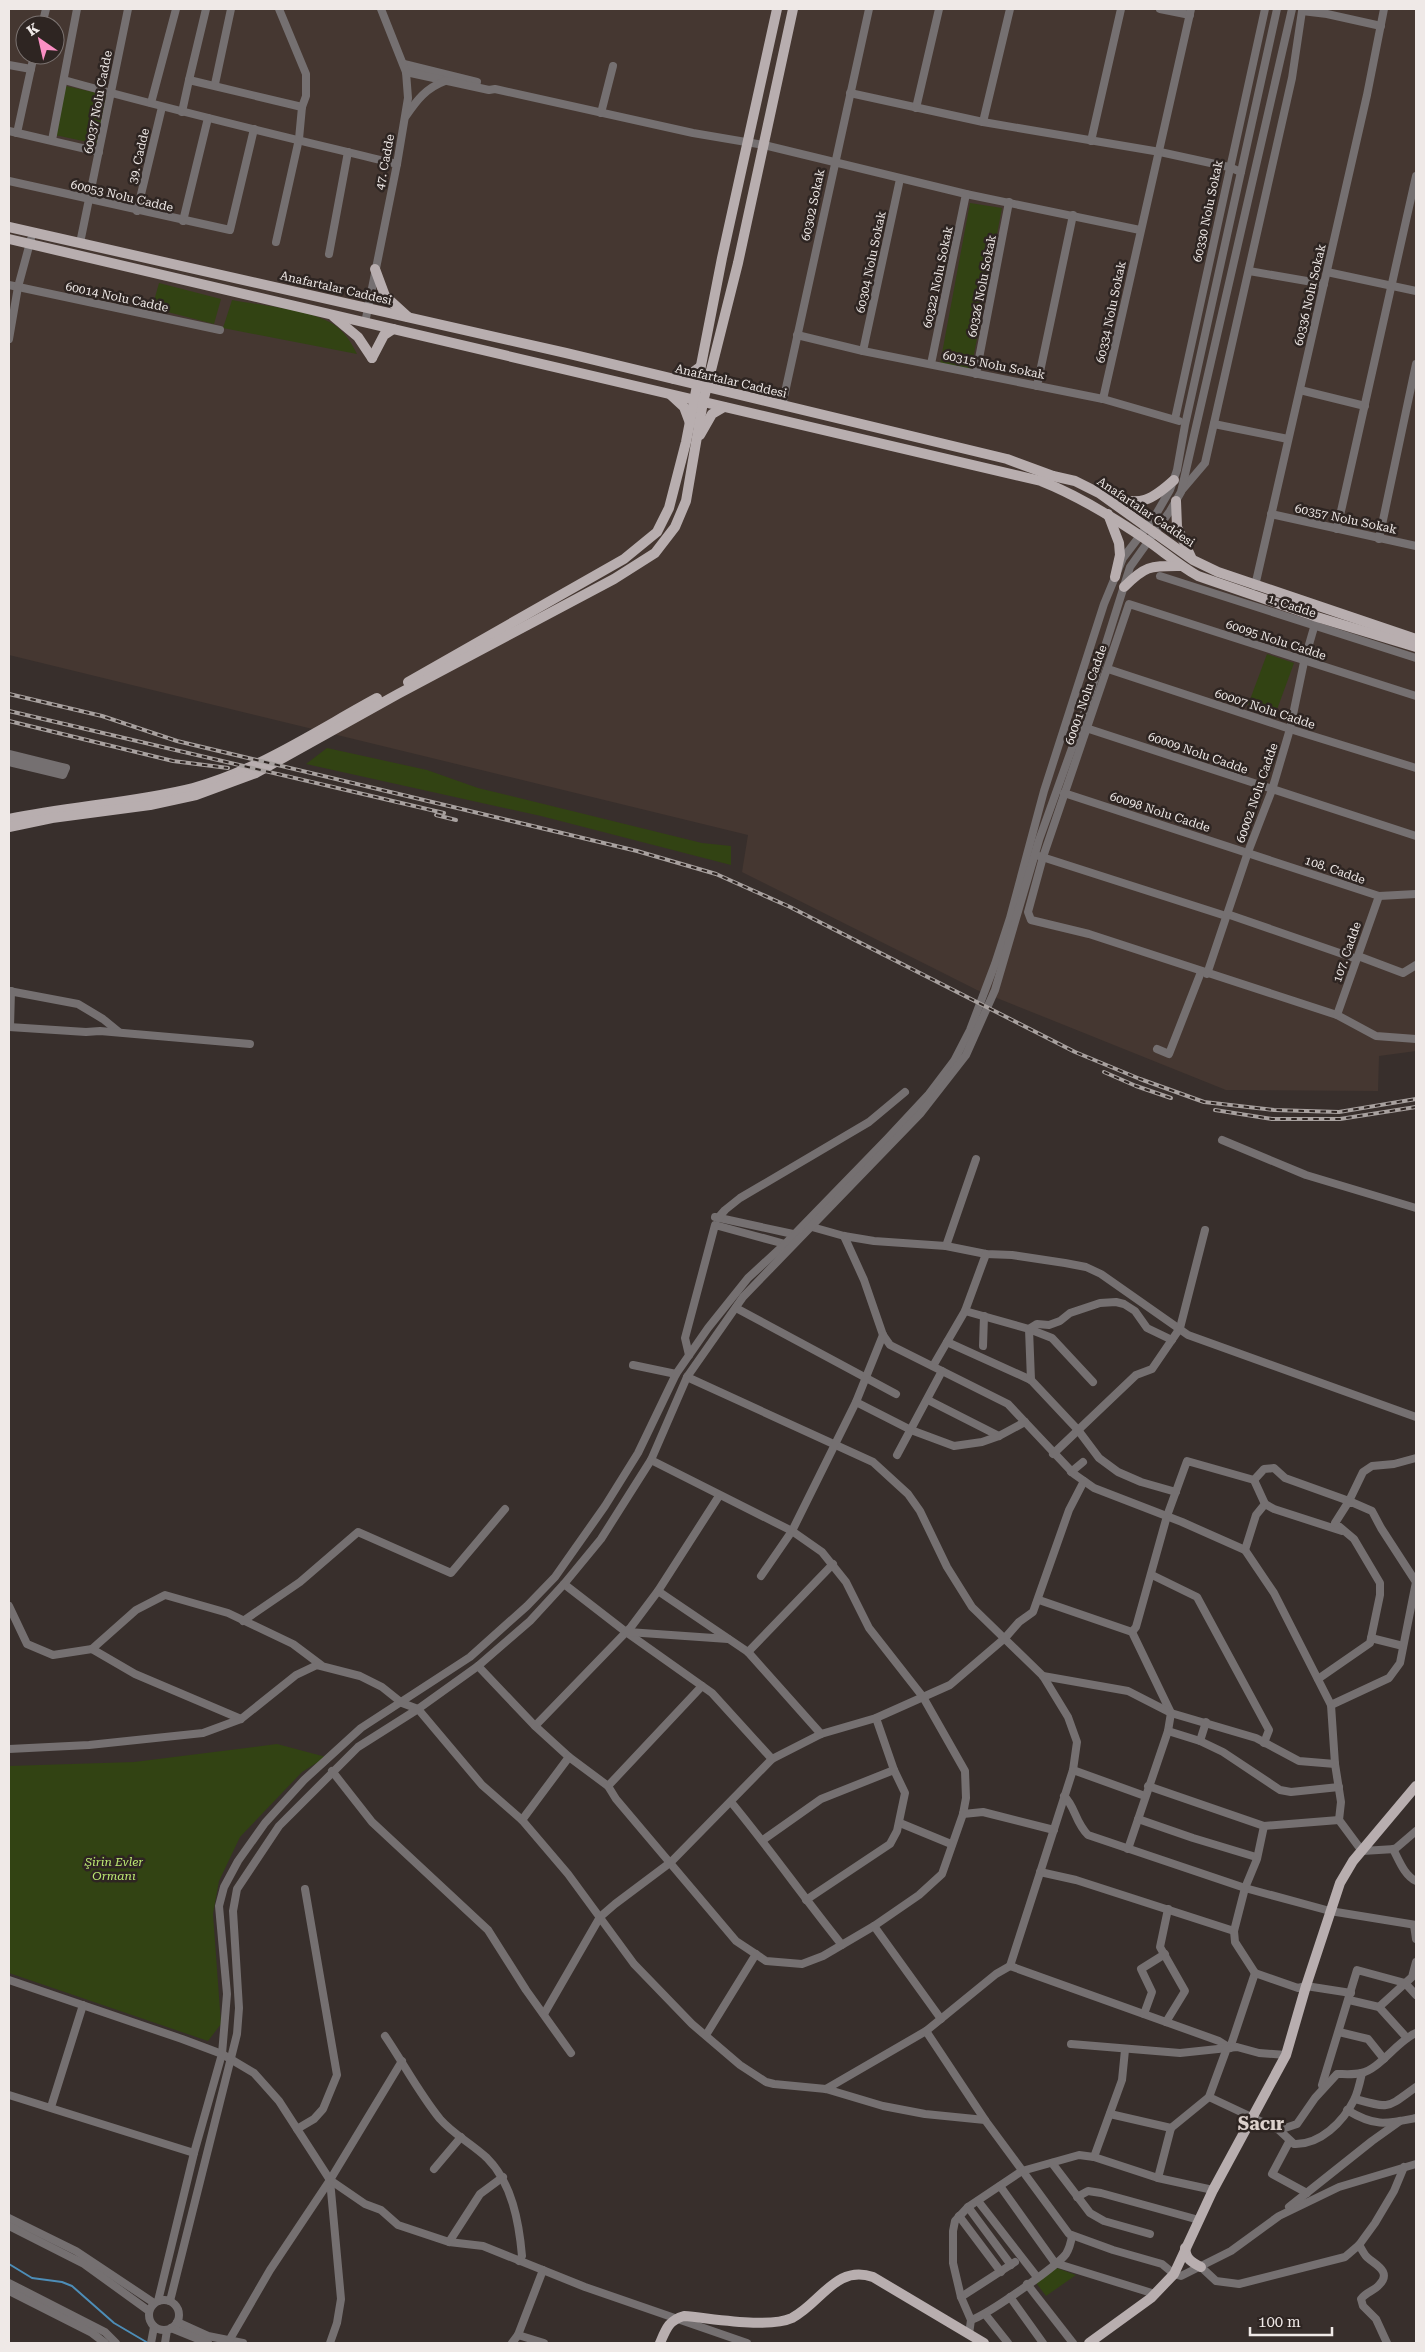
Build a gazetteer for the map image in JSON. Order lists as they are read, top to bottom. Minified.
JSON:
{"streets":{"main road":["Anafartalar Caddesi"],"street":["60037 Nolu Cadde","39. Cadde","47. Cadde","60053 Nolu Cadde","60302 Sokak","60330 Nolu Sokak","60304 Nolu Sokak","60322 Nolu Sokak","60326 Nolu Sokak","60336 Nolu Sokak","60014 Nolu Cadde","60334 Nolu Sokak","60315 Nolu Sokak","60357 Nolu Sokak","1. Cadde","60095 Nolu Cadde","60001 Nolu Cadde","60007 Nolu Cadde","60009 Nolu Cadde","60002 Nolu Cadde","60098 Nolu Cadde","108. Cadde","107. Cadde"]},"crossings":[["60037 Nolu Cadde","60053 Nolu Cadde"],["60037 Nolu Cadde","Anafartalar Caddesi"],["39. Cadde","60053 Nolu Cadde"],["47. Cadde","Anafartalar Caddesi"],["60302 Sokak","Anafartalar Caddesi"],["60302 Sokak","60315 Nolu Sokak"],["60330 Nolu Sokak","60315 Nolu Sokak"],["60304 Nolu Sokak","60315 Nolu Sokak"],["60322 Nolu Sokak","60315 Nolu Sokak"],["60326 Nolu Sokak","60315 Nolu Sokak"],["Anafartalar Caddesi","60336 Nolu Sokak"],["Anafartalar Caddesi","1. Cadde"],["Anafartalar Caddesi","60002 Nolu Cadde"],["60336 Nolu Sokak","60357 Nolu Sokak"],["60334 Nolu Sokak","60315 Nolu Sokak"],["1. Cadde","60002 Nolu Cadde"],["60095 Nolu Cadde","60001 Nolu Cadde"],["60095 Nolu Cadde","60002 Nolu Cadde"],["60001 Nolu Cadde","60007 Nolu Cadde"],["60001 Nolu Cadde","60009 Nolu Cadde"],["60001 Nolu Cadde","60098 Nolu Cadde"],["60007 Nolu Cadde","60002 Nolu Cadde"],["60009 Nolu Cadde","60002 Nolu Cadde"],["60002 Nolu Cadde","60098 Nolu Cadde"],["60002 Nolu Cadde","108. Cadde"],["60098 Nolu Cadde","108. Cadde"],["108. Cadde","107. Cadde"]],"districts":["Sacır"],"parks":["Şirin Evler Ormanı"],"scale_bar":"100 m","north":"top left"}
